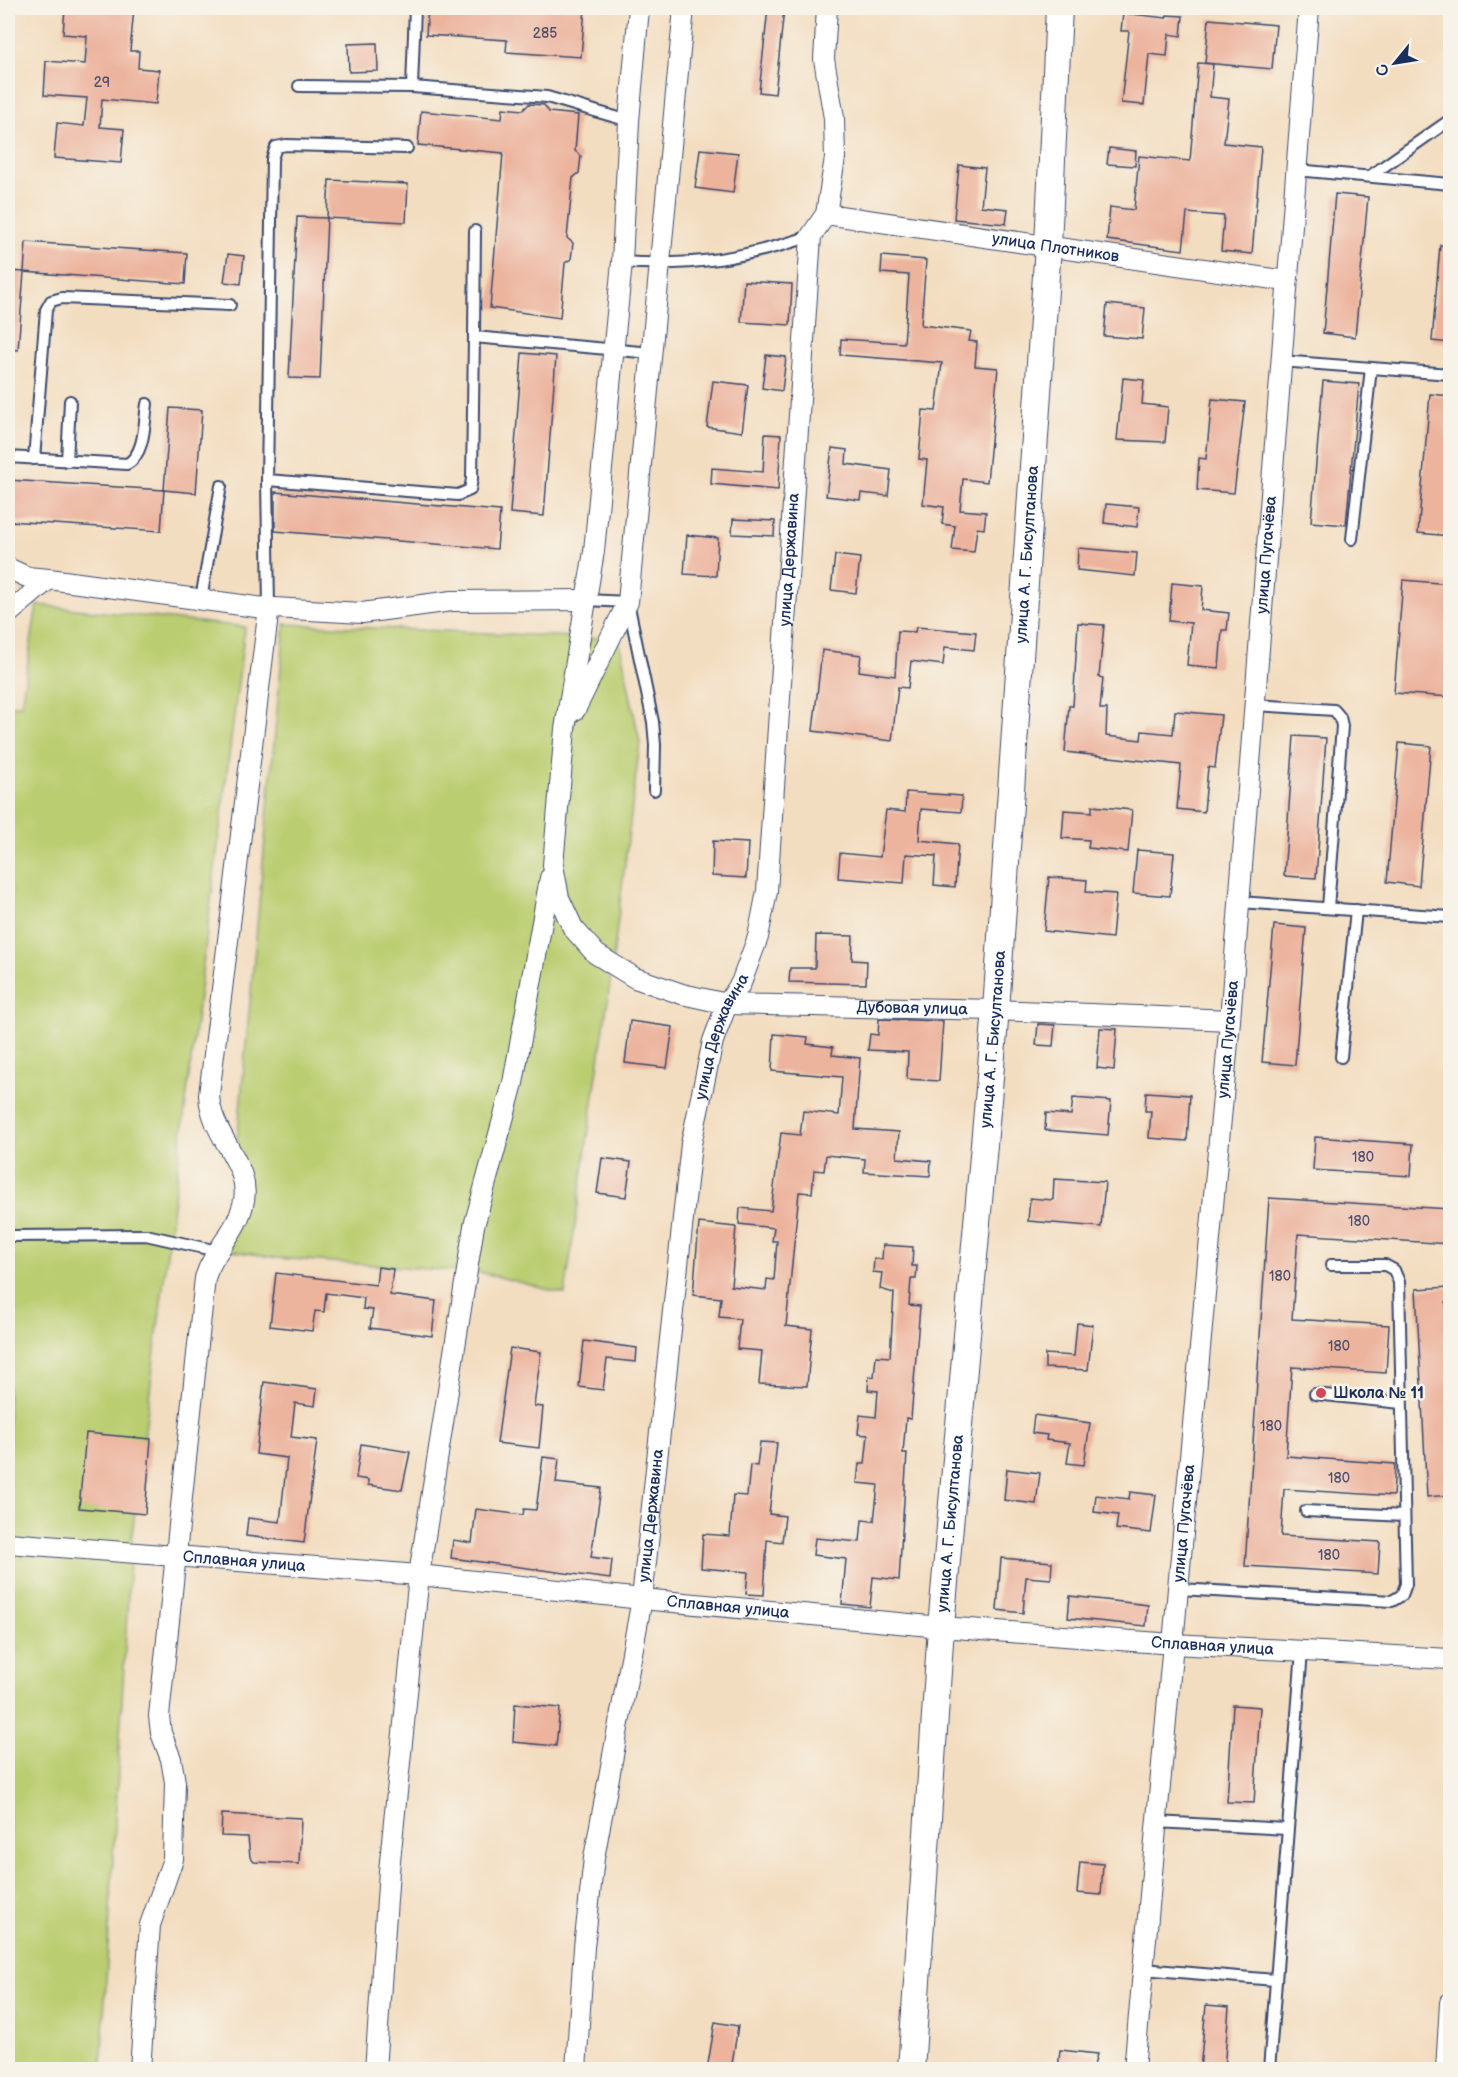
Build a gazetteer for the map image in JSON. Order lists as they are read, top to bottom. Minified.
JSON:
{"streets":{"street":["улица Плотников","улица А. Г. Бисултанова","улица Пугачёва","улица Державина","Дубовая улица","Сплавная улица"]},"crossings":[["улица Плотников","улица А. Г. Бисултанова"],["улица Плотников","улица Пугачёва"],["улица А. Г. Бисултанова","Дубовая улица"],["улица А. Г. Бисултанова","Сплавная улица"],["улица Пугачёва","Дубовая улица"],["улица Пугачёва","Сплавная улица"],["улица Державина","Дубовая улица"],["улица Державина","Сплавная улица"]],"places":["Школа № 11"],"house_numbers":["285","29","180","180","180","180","180","180","180"],"north":"bottom left"}
